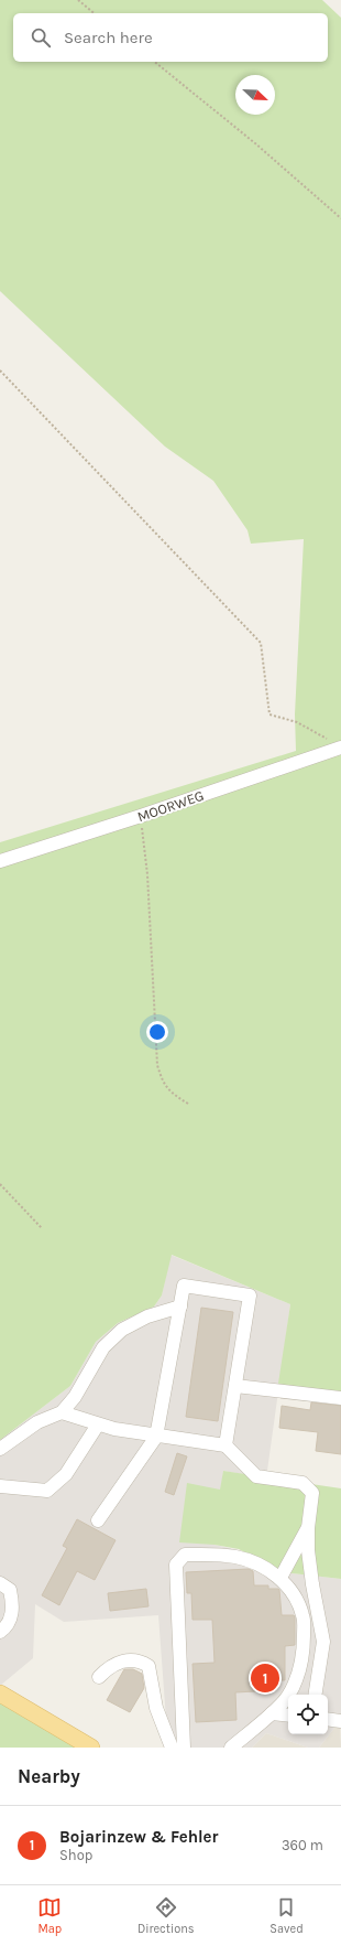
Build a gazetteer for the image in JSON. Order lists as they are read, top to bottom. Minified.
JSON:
{"streets":{"street":["MOORWEG"]},"north":"bottom right","page":{"search":"Search here","pins":"1","heading":"Nearby","list":[{"mark":"1","name":"Bojarinzew & Fehler","note":"Shop","value":"360 m"}],"nav":["Map","Directions","Saved"]}}
